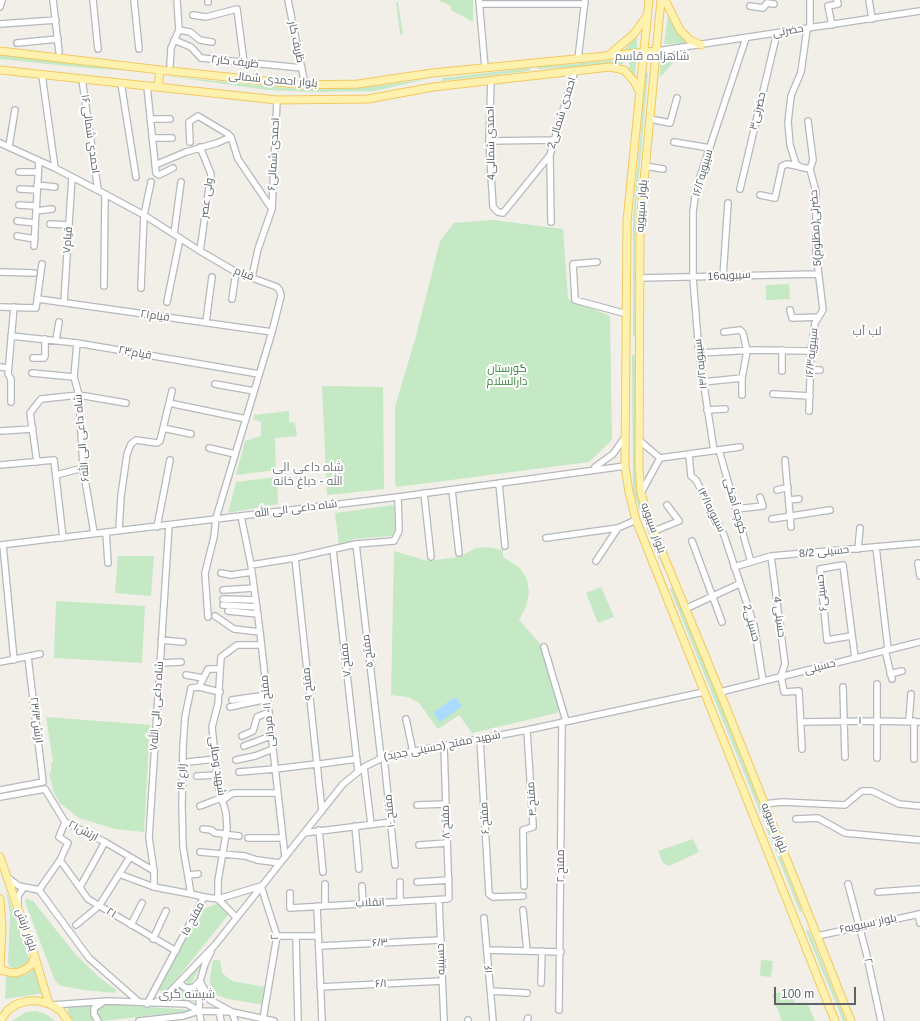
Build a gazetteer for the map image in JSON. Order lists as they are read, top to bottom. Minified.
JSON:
{"streets":{"main road":["بلوار احمدی شمالی","بلوار سیبویه","بلوار ارتش"],"street":["حضرتی","ظریف کار","۲ظریف کار","حضرتی۳","2احمدی شمالی","احمدی شمالی ۱۶","4احمدی شمالی","احمدی شمالی۶","سیبویه۱۶/۲","ولی عصر","5حضرتی(مظلوم)","قیام۷","قیام","سیبویه16","قیام۲۱","قیام۲۳","سیبویه۱۶/۳","سیبویه۱۴/۲","شاه داعی الی الله۶","کوچه آهکی","شاه داعی الی الله","سیبویه۱۴/۱","8/2 حسینی","حسینی۶","حسینی 4","حسینی2","مفتح ۵","مفتح ۷","حسینی","مفتح ۹","شاه داعی الی الله۷","مفتح ۱۱- مردانی","۲۳/۳ارتش","۱","شهید مفتح (حسینی جدید)","شهید وصالی","۱۹ زارع","مفتح ۴","مفتح ۱۰","مفتح ۶","مفتح ۸","ارتش۲۱","مفتح ۲","انقلاب","۲۱","مفتح ۱۵","۶بلوار سیبویه","۲","۶/۳","حسینیه","۱۶","۶/۱"]},"crossings":[["حضرتی","بلوار احمدی شمالی"],["حضرتی","حضرتی۳"],["حضرتی","سیبویه۱۶/۲"],["حضرتی","بلوار سیبویه"],["ظریف کار","۲ظریف کار"],["ظریف کار","بلوار احمدی شمالی"],["بلوار احمدی شمالی","2احمدی شمالی"],["بلوار احمدی شمالی","احمدی شمالی ۱۶"],["بلوار احمدی شمالی","4احمدی شمالی"],["بلوار احمدی شمالی","احمدی شمالی۶"],["بلوار احمدی شمالی","بلوار سیبویه"],["2احمدی شمالی","4احمدی شمالی"],["احمدی شمالی ۱۶","قیام"],["سیبویه۱۶/۲","سیبویه16"],["سیبویه۱۶/۲","سیبویه۱۴/۲"],["ولی عصر","قیام"],["بلوار سیبویه","سیبویه16"],["بلوار سیبویه","شاه داعی الی الله"],["بلوار سیبویه","حسینی"],["بلوار سیبویه","شهید مفتح (حسینی جدید)"],["بلوار سیبویه","۶بلوار سیبویه"],["5حضرتی(مظلوم)","سیبویه16"],["5حضرتی(مظلوم)","سیبویه۱۶/۳"],["قیام۷","قیام"],["قیام۷","قیام۲۱"],["قیام","قیام۲۱"],["قیام","قیام۲۳"],["قیام","شاه داعی الی الله"],["سیبویه16","سیبویه۱۶/۳"],["سیبویه16","سیبویه۱۴/۲"],["قیام۲۳","شاه داعی الی الله۶"],["سیبویه۱۴/۲","کوچه آهکی"],["شاه داعی الی الله۶","شاه داعی الی الله"],["کوچه آهکی","8/2 حسینی"],["شاه داعی الی الله","شاه داعی الی الله۷"],["شاه داعی الی الله","مفتح ۱۱- مردانی"],["سیبویه۱۴/۱","8/2 حسینی"],["سیبویه۱۴/۱","حسینی2"],["8/2 حسینی","حسینی 4"],["8/2 حسینی","حسینی2"],["حسینی۶","حسینی"],["حسینی 4","حسینی"],["حسینی2","حسینی"],["مفتح ۵","شهید مفتح (حسینی جدید)"],["مفتح ۵","مفتح ۱۰"],["مفتح ۷","شهید مفتح (حسینی جدید)"],["مفتح ۹","شهید مفتح (حسینی جدید)"],["شاه داعی الی الله۷","ارتش۲۱"],["مفتح ۱۱- مردانی","شهید مفتح (حسینی جدید)"],["مفتح ۱۱- مردانی","شهید وصالی"],["شهید مفتح (حسینی جدید)","مفتح ۴"],["شهید مفتح (حسینی جدید)","مفتح ۱۰"],["شهید مفتح (حسینی جدید)","مفتح ۶"],["شهید مفتح (حسینی جدید)","مفتح ۸"],["شهید مفتح (حسینی جدید)","مفتح ۲"],["شهید مفتح (حسینی جدید)","مفتح ۱۵"],["شهید مفتح (حسینی جدید)","۲"],["شهید وصالی","مفتح ۱۵"],["مفتح ۸","انقلاب"],["انقلاب","حسینیه"],["۲۱","مفتح ۱۵"],["مفتح ۱۵","۲"],["۶بلوار سیبویه","۲"],["۶/۳","حسینیه"],["حسینیه","۶/۱"]],"districts":["شاهزاده قاسم","لب آب","شاه داعی الی الله - دباغ خانه","شیشه گری"],"parks":["گورستان دارالسلام"],"scale_bar":"100 m"}
